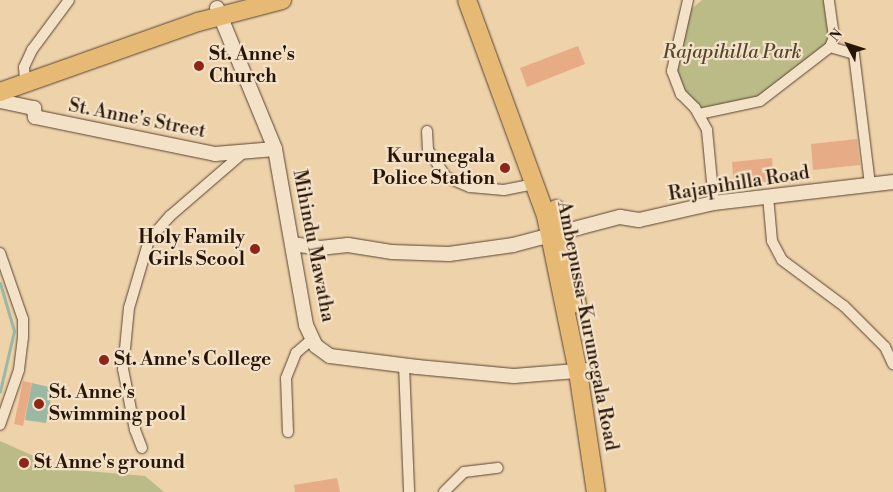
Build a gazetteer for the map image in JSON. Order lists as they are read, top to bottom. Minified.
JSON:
{"streets":{"highway":["Ambepussa-Kurunegala Road"],"street":["St. Anne's Street","Rajapihilla Road","Mihindu Mawatha"]},"crossings":[["St. Anne's Street","Mihindu Mawatha"],["Rajapihilla Road","Mihindu Mawatha"],["Rajapihilla Road","Ambepussa-Kurunegala Road"],["Mihindu Mawatha","Ambepussa-Kurunegala Road"]],"parks":["Rajapihilla Park"],"places":["St. Anne's Church","Kurunegala Police Station","Holy Family Girls Scool","St. Anne's College","St. Anne's Swimming pool","St Anne's ground"],"north":"top left"}
